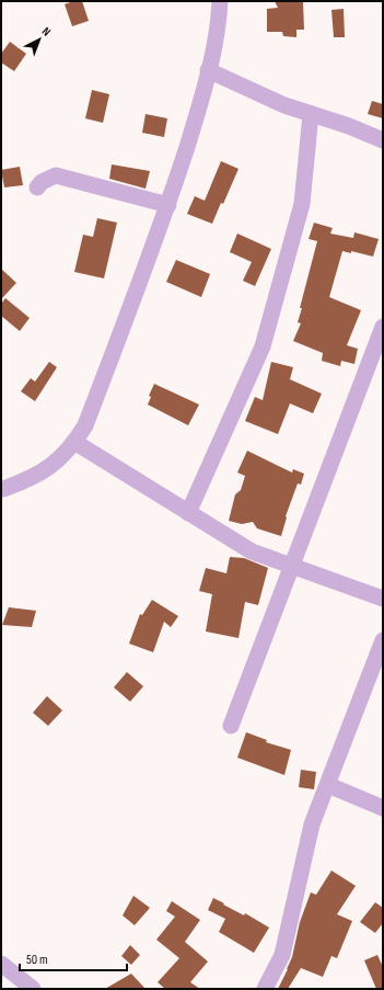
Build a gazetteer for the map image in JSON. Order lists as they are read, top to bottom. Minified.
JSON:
{"scale_bar":"50 m","north":"top right"}
